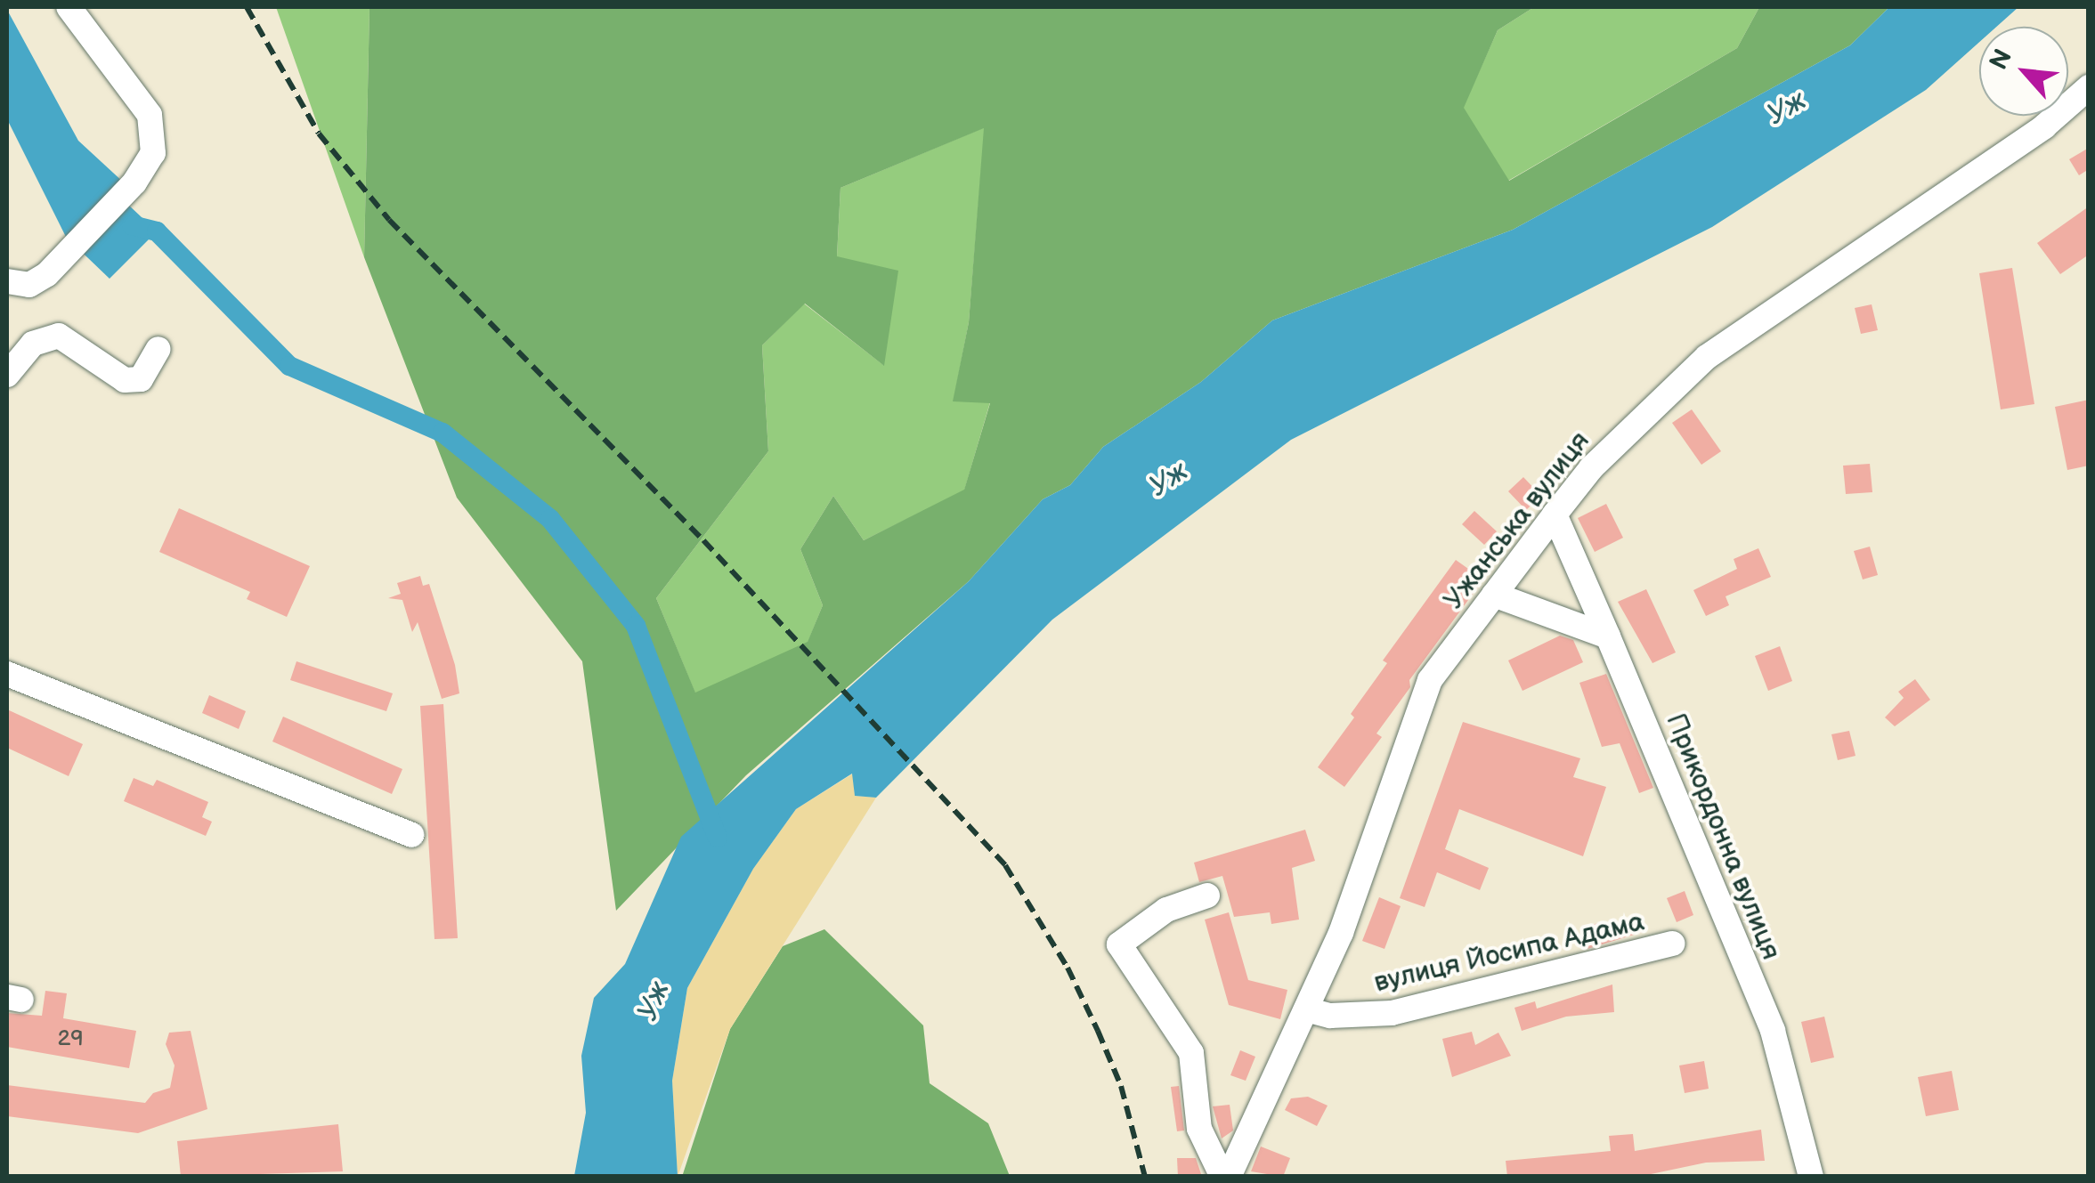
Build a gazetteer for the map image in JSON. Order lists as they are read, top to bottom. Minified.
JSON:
{"streets":{"street":["Ужанська вулиця","Прикордонна вулиця","вулиця Йосипа Адама"]},"crossings":[["Ужанська вулиця","Прикордонна вулиця"],["Ужанська вулиця","вулиця Йосипа Адама"]],"water":["Уж"],"house_numbers":["29"],"north":"top left"}
